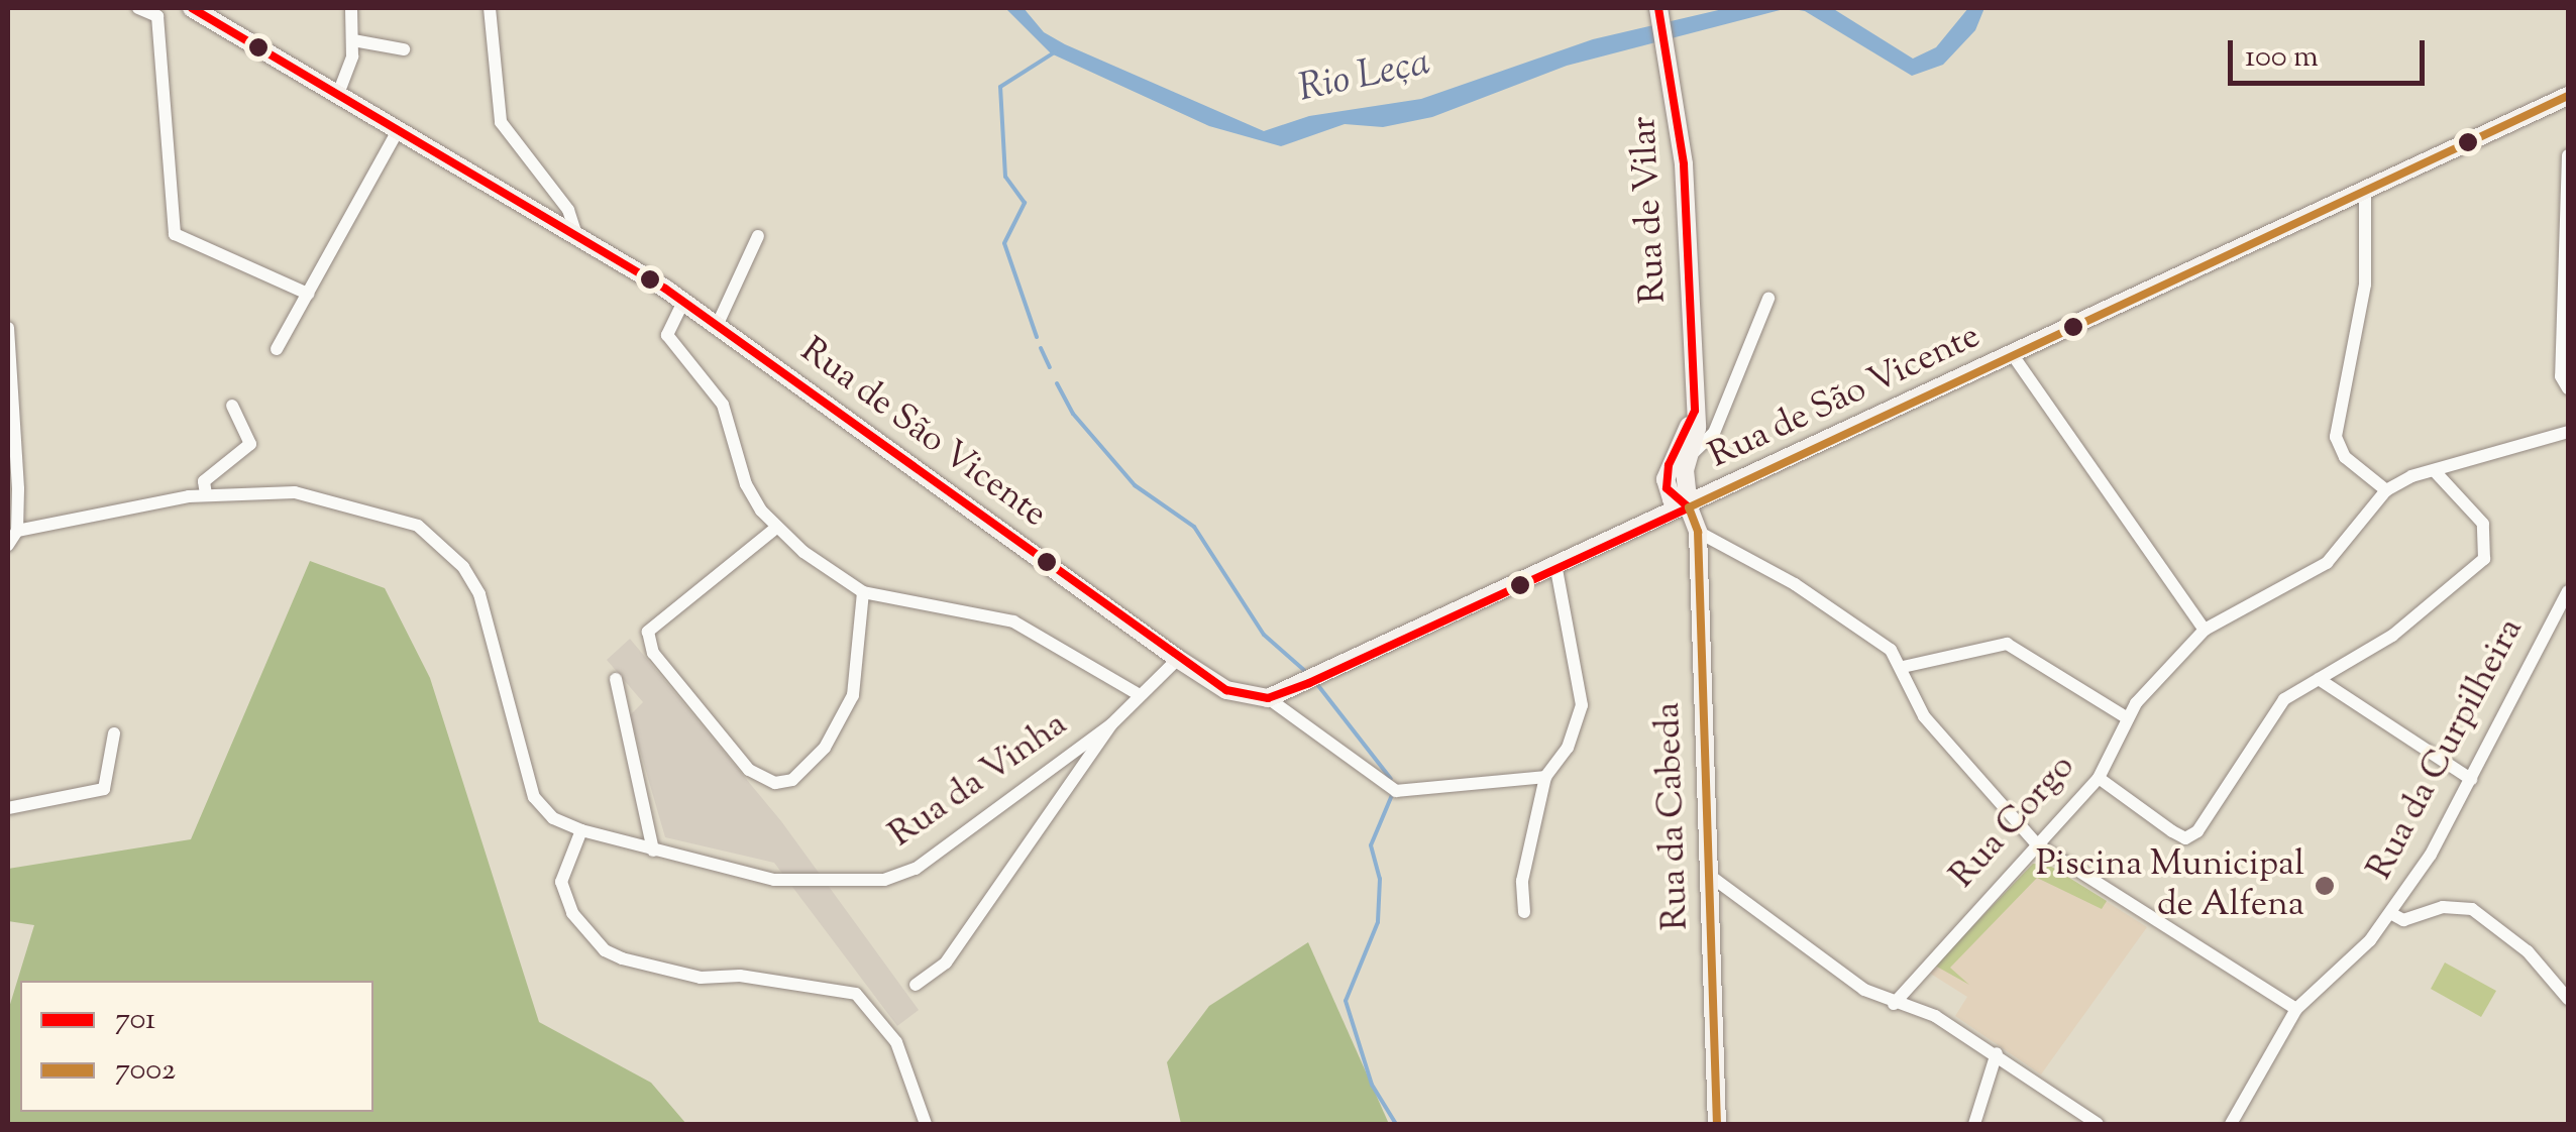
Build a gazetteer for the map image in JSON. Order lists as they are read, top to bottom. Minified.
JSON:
{"streets":{"main road":["Rua de Vilar","Rua de São Vicente","Rua da Cabeda"],"street":["Rua da Curpilheira","Rua da Vinha","Rua Corgo"]},"crossings":[["Rua de Vilar","Rua de São Vicente"],["Rua de Vilar","Rua da Cabeda"],["Rua de São Vicente","Rua da Cabeda"]],"water":["Rio Leça"],"places":["Piscina Municipal de Alfena"],"lines":["transit line 701","transit line 7002"],"legend":["701","7002"],"scale_bar":"100 m"}
